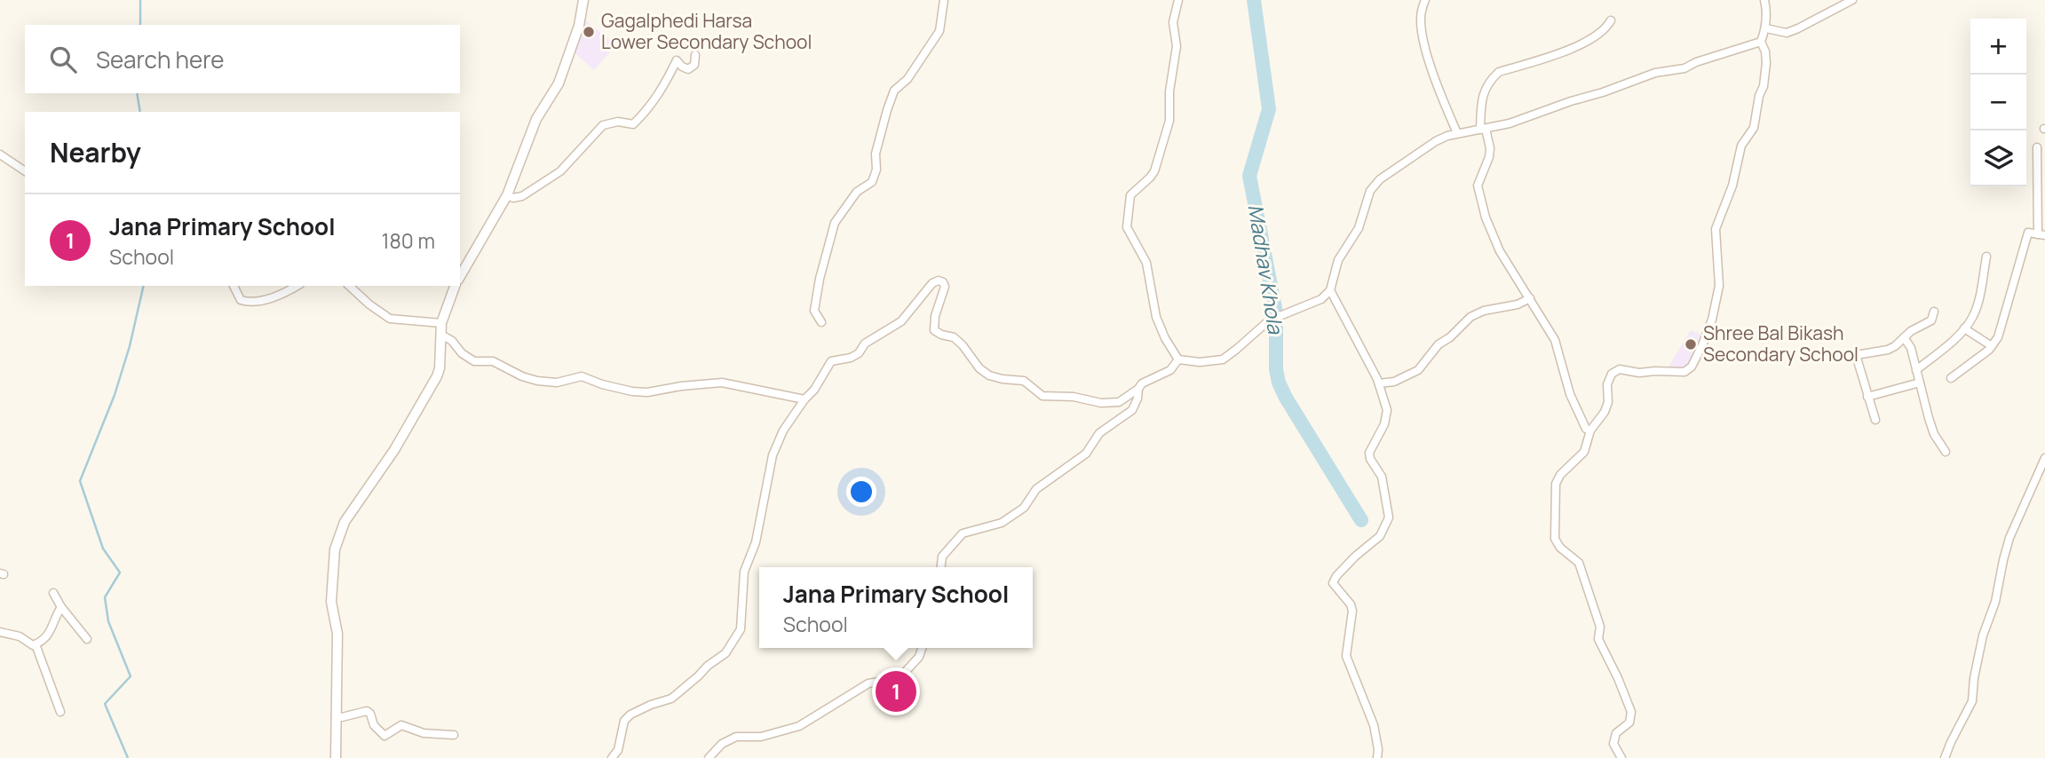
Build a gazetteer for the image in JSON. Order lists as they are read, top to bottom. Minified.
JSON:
{"water":["Madhav Khola"],"places":["Gagalphedi Harsa Lower Secondary School","Shree Bal Bikash Secondary School"],"page":{"map_buttons":["+","−"],"search":"Search here","heading":"Nearby","list":[{"mark":"1","name":"Jana Primary School","note":"School","value":"180 m"}],"popup":["Jana Primary School","School"],"pins":"1"}}
